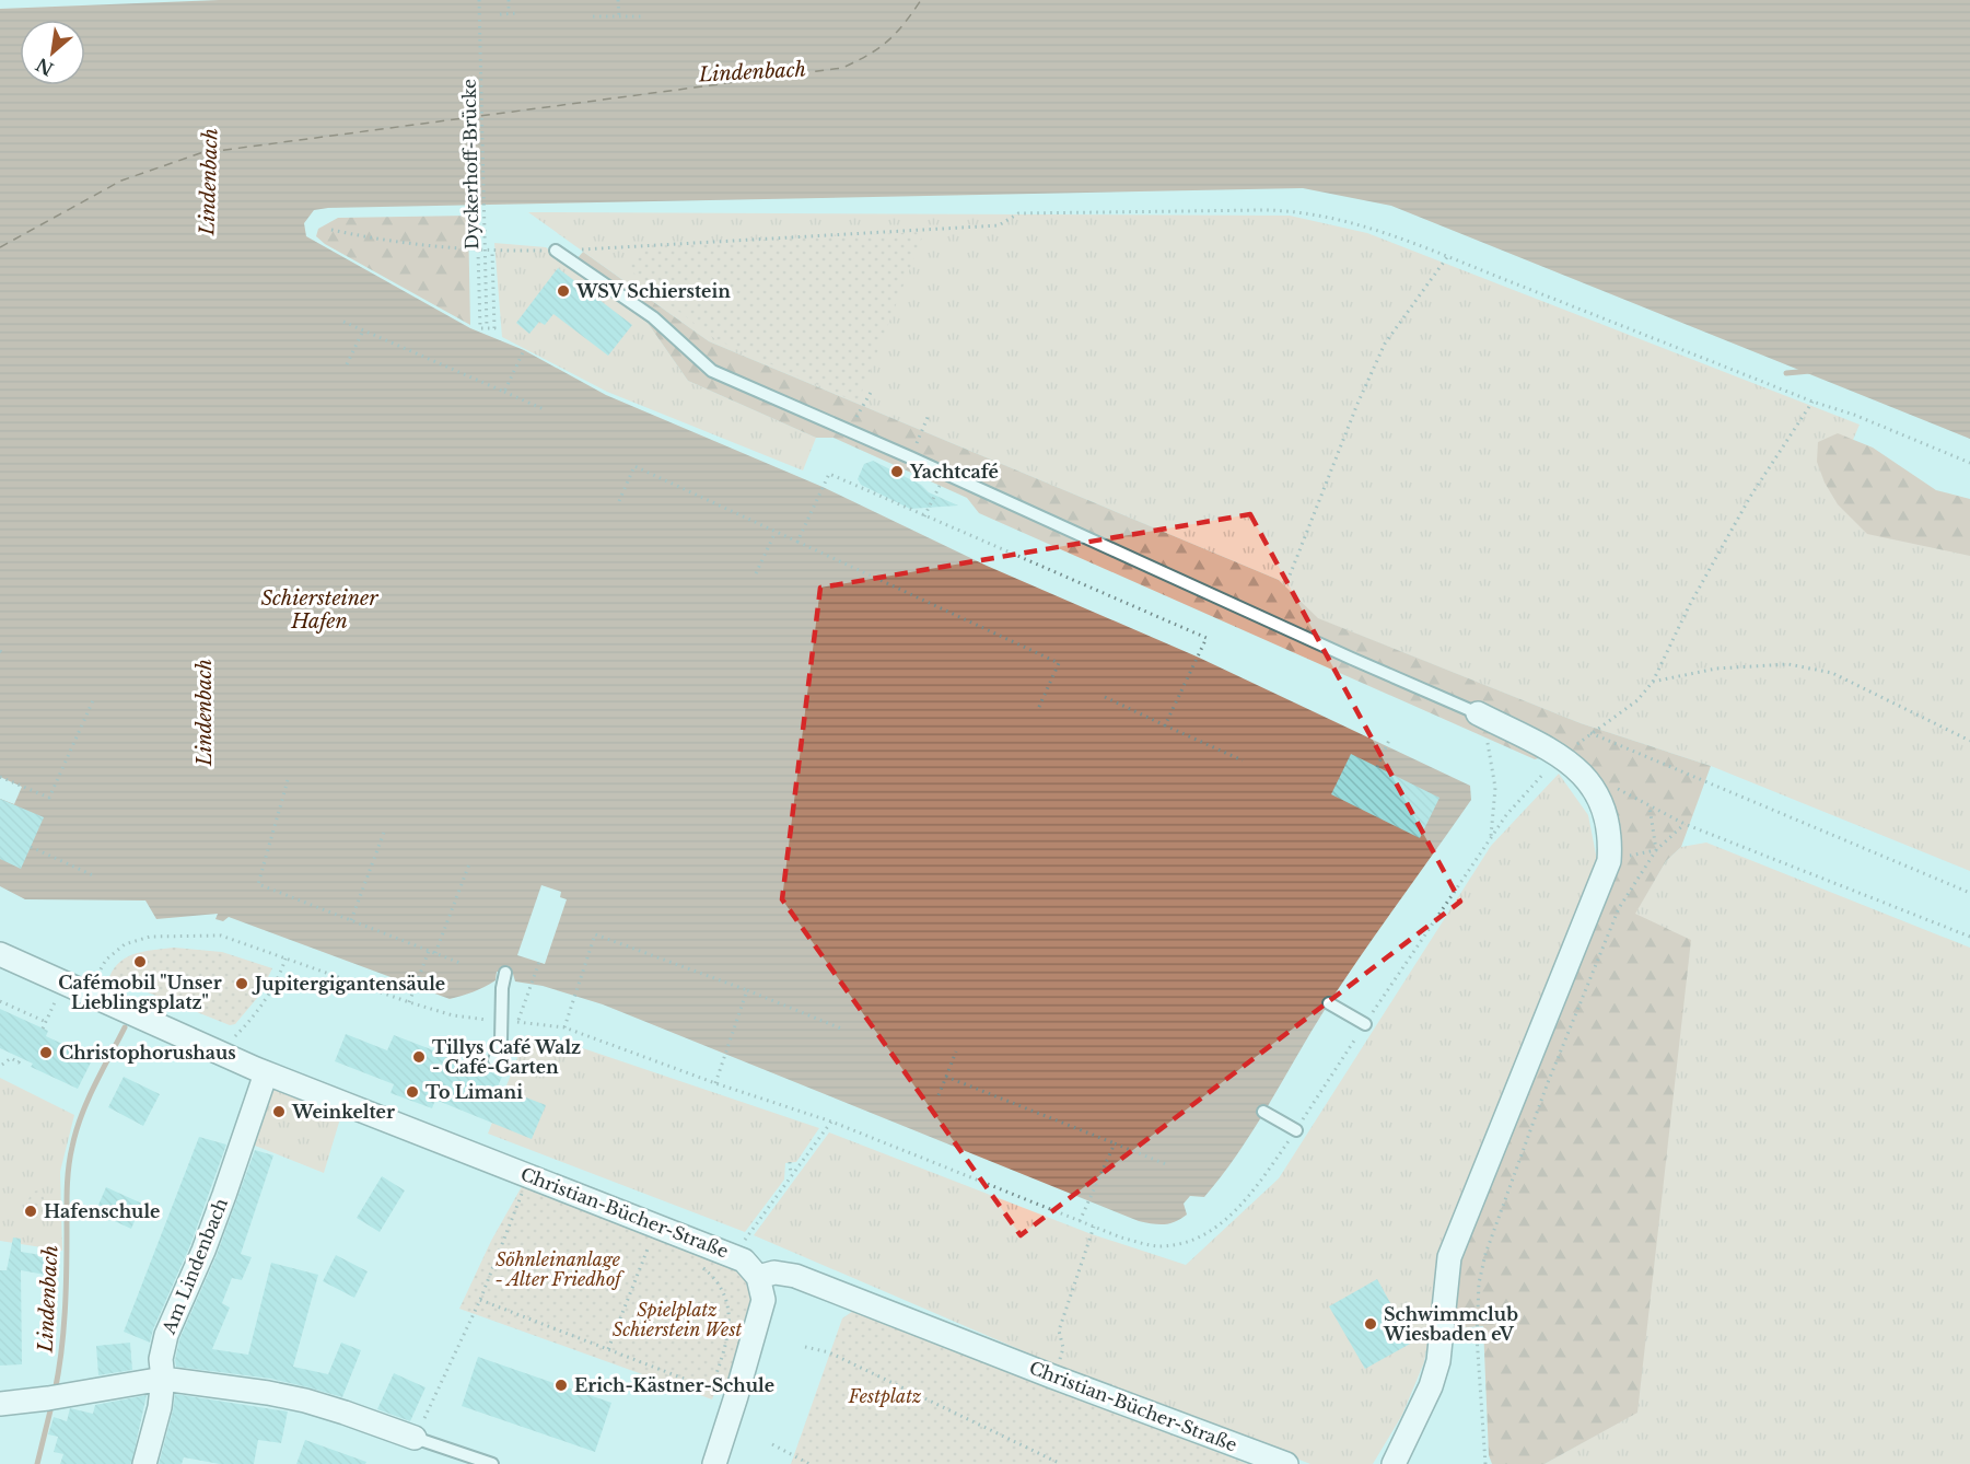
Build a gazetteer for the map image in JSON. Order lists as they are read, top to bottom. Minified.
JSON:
{"streets":{"street":["Christian-Bücher-Straße","Am Lindenbach"],"path":["Dyckerhoff-Brücke"]},"crossings":[["Christian-Bücher-Straße","Am Lindenbach"]],"water":["Lindenbach","Schiersteiner Hafen"],"parks":["Söhnleinanlage - Alter Friedhof","Spielplatz Schierstein West","Festplatz"],"places":["WSV Schierstein","Yachtcafé","Cafémobil \"Unser Lieblingsplatz\"","Jupitergigantensäule","Christophorushaus","Tillys Café Walz - Café-Garten","To Limani","Weinkelter","Hafenschule","Schwimmclub Wiesbaden eV","Erich-Kästner-Schule"],"north":"bottom left"}
